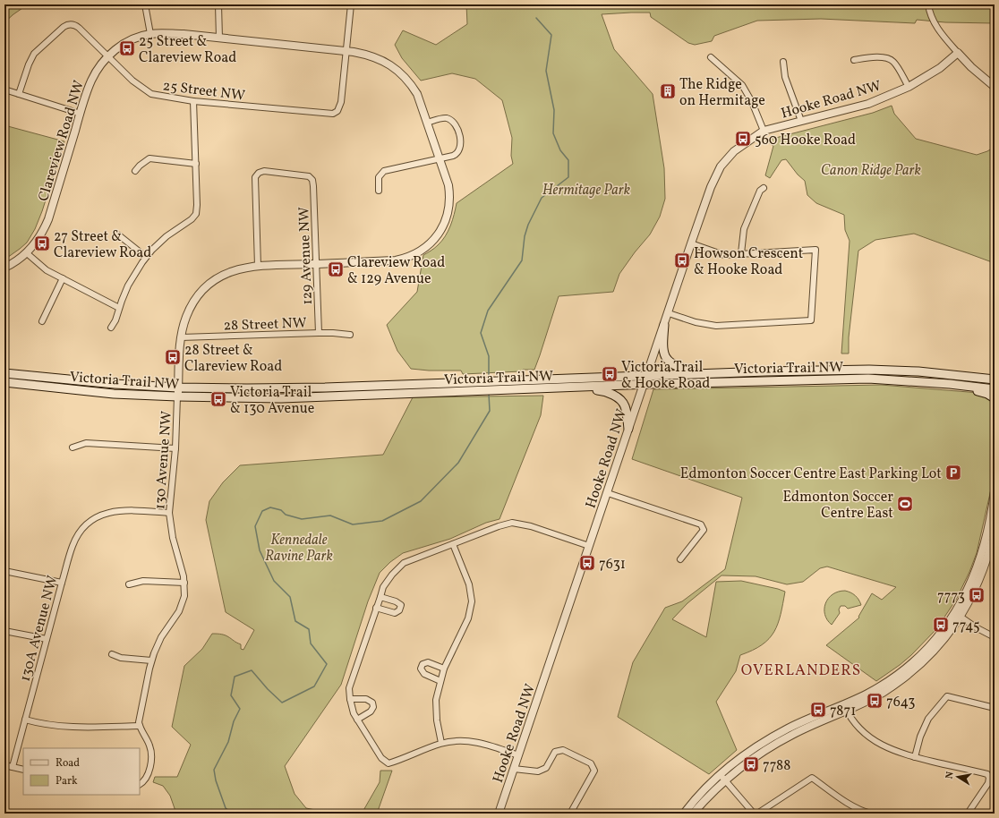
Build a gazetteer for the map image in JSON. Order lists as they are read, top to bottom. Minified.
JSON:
{"streets":{"main road":["Victoria Trail NW"],"street":["25 Street NW","Hooke Road NW","Clareview Road NW","129 Avenue NW","28 Street NW","130 Avenue NW","130A Avenue NW"]},"crossings":[["25 Street NW","Clareview Road NW"],["Hooke Road NW","Victoria Trail NW"],["Clareview Road NW","129 Avenue NW"],["Clareview Road NW","28 Street NW"],["Clareview Road NW","Victoria Trail NW"],["Clareview Road NW","130 Avenue NW"],["129 Avenue NW","28 Street NW"],["Victoria Trail NW","130 Avenue NW"],["130 Avenue NW","130A Avenue NW"]],"districts":["OVERLANDERS"],"parks":["Canon Ridge Park","Hermitage Park","Kennedale Ravine Park"],"places":{"bus stop":["25 Street & Clareview Road","560 Hooke Road","27 Street & Clareview Road","Howson Crescent & Hooke Road","Clareview Road & 129 Avenue","28 Street & Clareview Road","Victoria Trail & Hooke Road","Victoria Trail & 130 Avenue","7631","7773","7745","7643","7871","7788"],"building":["The Ridge on Hermitage"],"parking":["Edmonton Soccer Centre East Parking Lot"],"sports":["Edmonton Soccer Centre East"]},"legend":["Road","Park"],"north":"left"}
